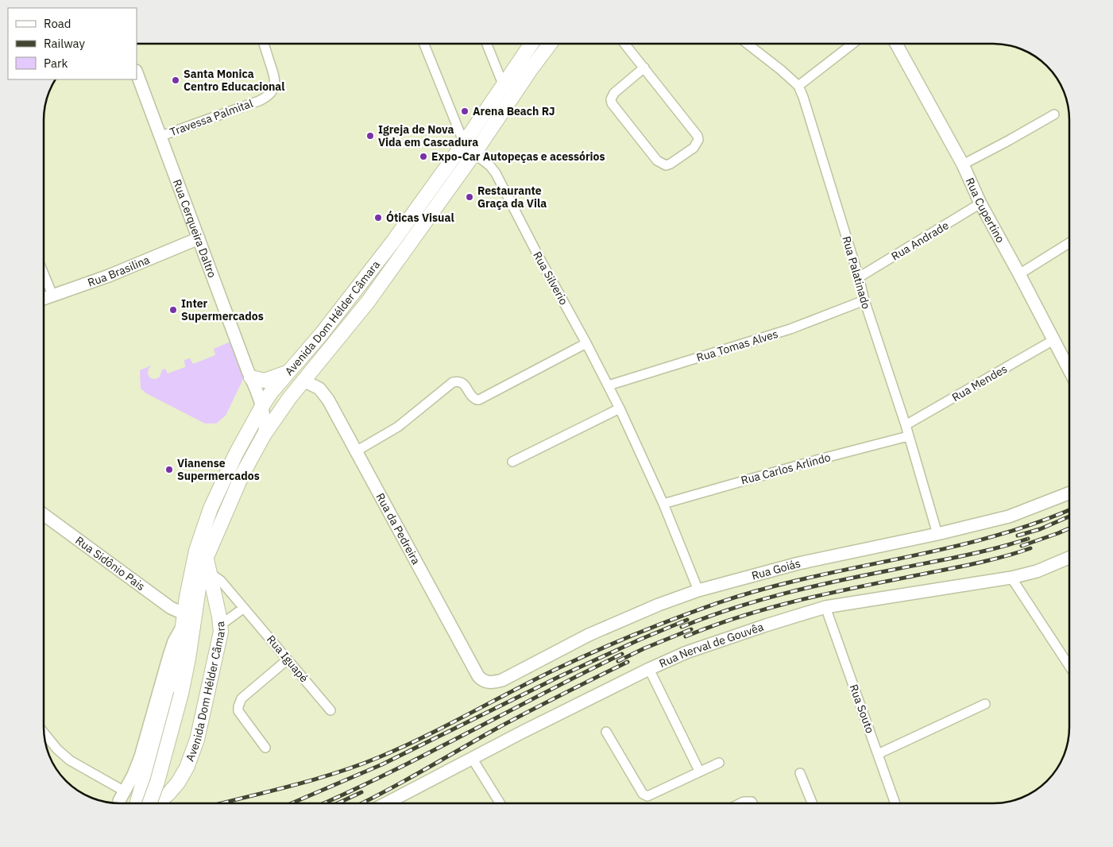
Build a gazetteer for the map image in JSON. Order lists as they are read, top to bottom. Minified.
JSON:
{"streets":{"main road":["Rua Cupertino","Rua Cerqueira Daltro","Rua Brasilina","Avenida Dom Hélder Câmara","Rua da Pedreira","Rua Sidônio Pais","Rua Goiás","Rua Nerval de Gouvêa"],"street":["Travessa Palmital","Rua Andrade","Rua Palatinado","Rua Silverio","Rua Tomas Alves","Rua Mendes","Rua Carlos Arlindo","Rua Iguapé","Rua Souto"]},"crossings":[["Travessa Palmital","Rua Cerqueira Daltro"],["Rua Cupertino","Rua Andrade"],["Rua Cupertino","Rua Mendes"],["Rua Cerqueira Daltro","Rua Brasilina"],["Rua Cerqueira Daltro","Avenida Dom Hélder Câmara"],["Rua Andrade","Rua Palatinado"],["Rua Palatinado","Rua Tomas Alves"],["Rua Palatinado","Rua Mendes"],["Rua Palatinado","Rua Carlos Arlindo"],["Rua Palatinado","Rua Goiás"],["Rua Silverio","Avenida Dom Hélder Câmara"],["Rua Silverio","Rua Tomas Alves"],["Rua Silverio","Rua Carlos Arlindo"],["Rua Silverio","Rua Goiás"],["Avenida Dom Hélder Câmara","Rua da Pedreira"],["Avenida Dom Hélder Câmara","Rua Sidônio Pais"],["Avenida Dom Hélder Câmara","Rua Iguapé"],["Rua da Pedreira","Rua Goiás"],["Rua Nerval de Gouvêa","Rua Souto"]],"places":["Santa Monica Centro Educacional","Arena Beach RJ","Igreja de Nova Vida em Cascadura","Expo-Car Autopeças e acessórios","Restaurante Graça da Vila","Óticas Visual","Inter Supermercados","Vianense Supermercados"],"legend":["Road","Railway","Park"]}
